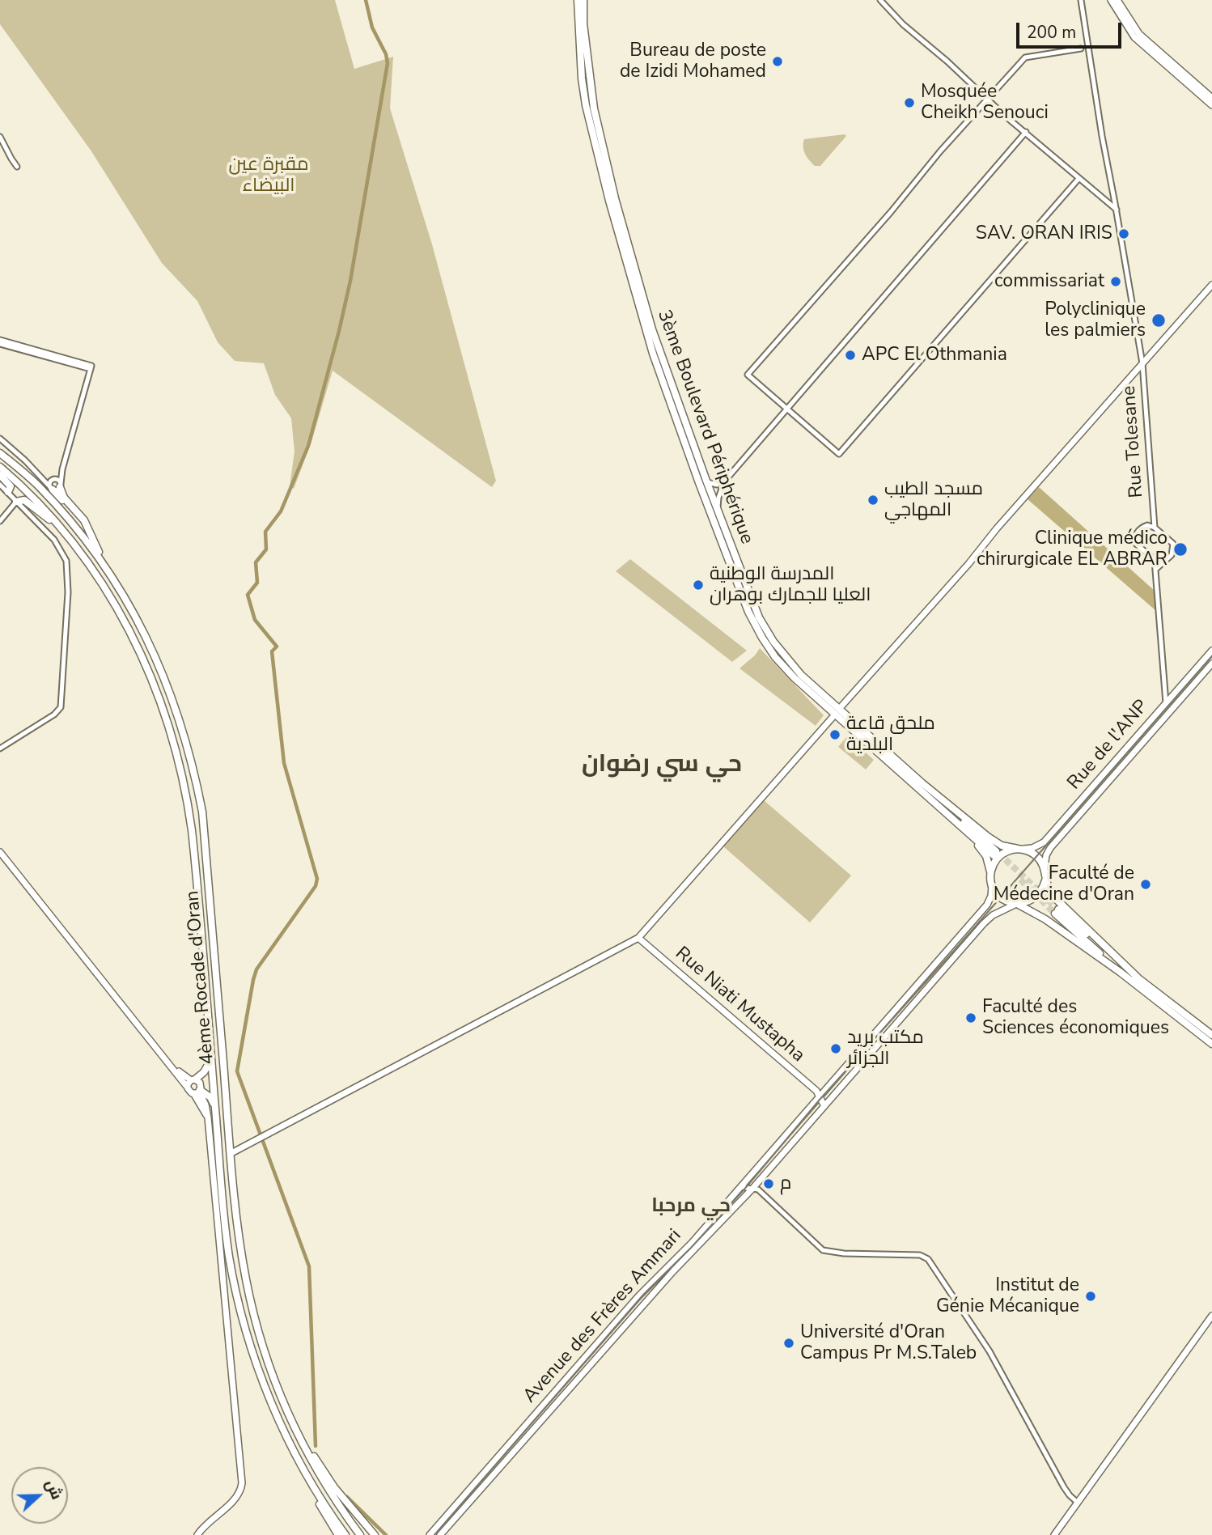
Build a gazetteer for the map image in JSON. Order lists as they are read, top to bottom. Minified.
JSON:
{"streets":{"highway":["3ème Boulevard Périphérique","4ème Rocade d'Oran"],"main road":["Rue de l'ANP","Rue Niati Mustapha","Avenue des Frères Ammari"],"street":["Rue Tolesane"]},"crossings":[["3ème Boulevard Périphérique","Rue de l'ANP"],["3ème Boulevard Périphérique","Avenue des Frères Ammari"],["Rue de l'ANP","Avenue des Frères Ammari"],["Rue Niati Mustapha","Avenue des Frères Ammari"]],"districts":["حي سي رضوان","حي مرحبا"],"parks":["مقبرة عين البيضاء"],"places":["Bureau de poste de Izidi Mohamed","Mosquée Cheikh Senouci","SAV. ORAN IRIS","commissariat","Polyclinique les palmiers","APC El Othmania","مسجد الطيب المهاجي","Clinique médico chirurgicale EL ABRAR","المدرسة الوطنية العليا للجمارك بوهران","ملحق قاعة البلدية","Faculté de Médecine d'Oran","Faculté des Sciences économiques","مكتب بريد الجزائر","م","Institut de Génie Mécanique","Université d'Oran Campus Pr M.S.Taleb"],"scale_bar":"200 m","north":"right"}
